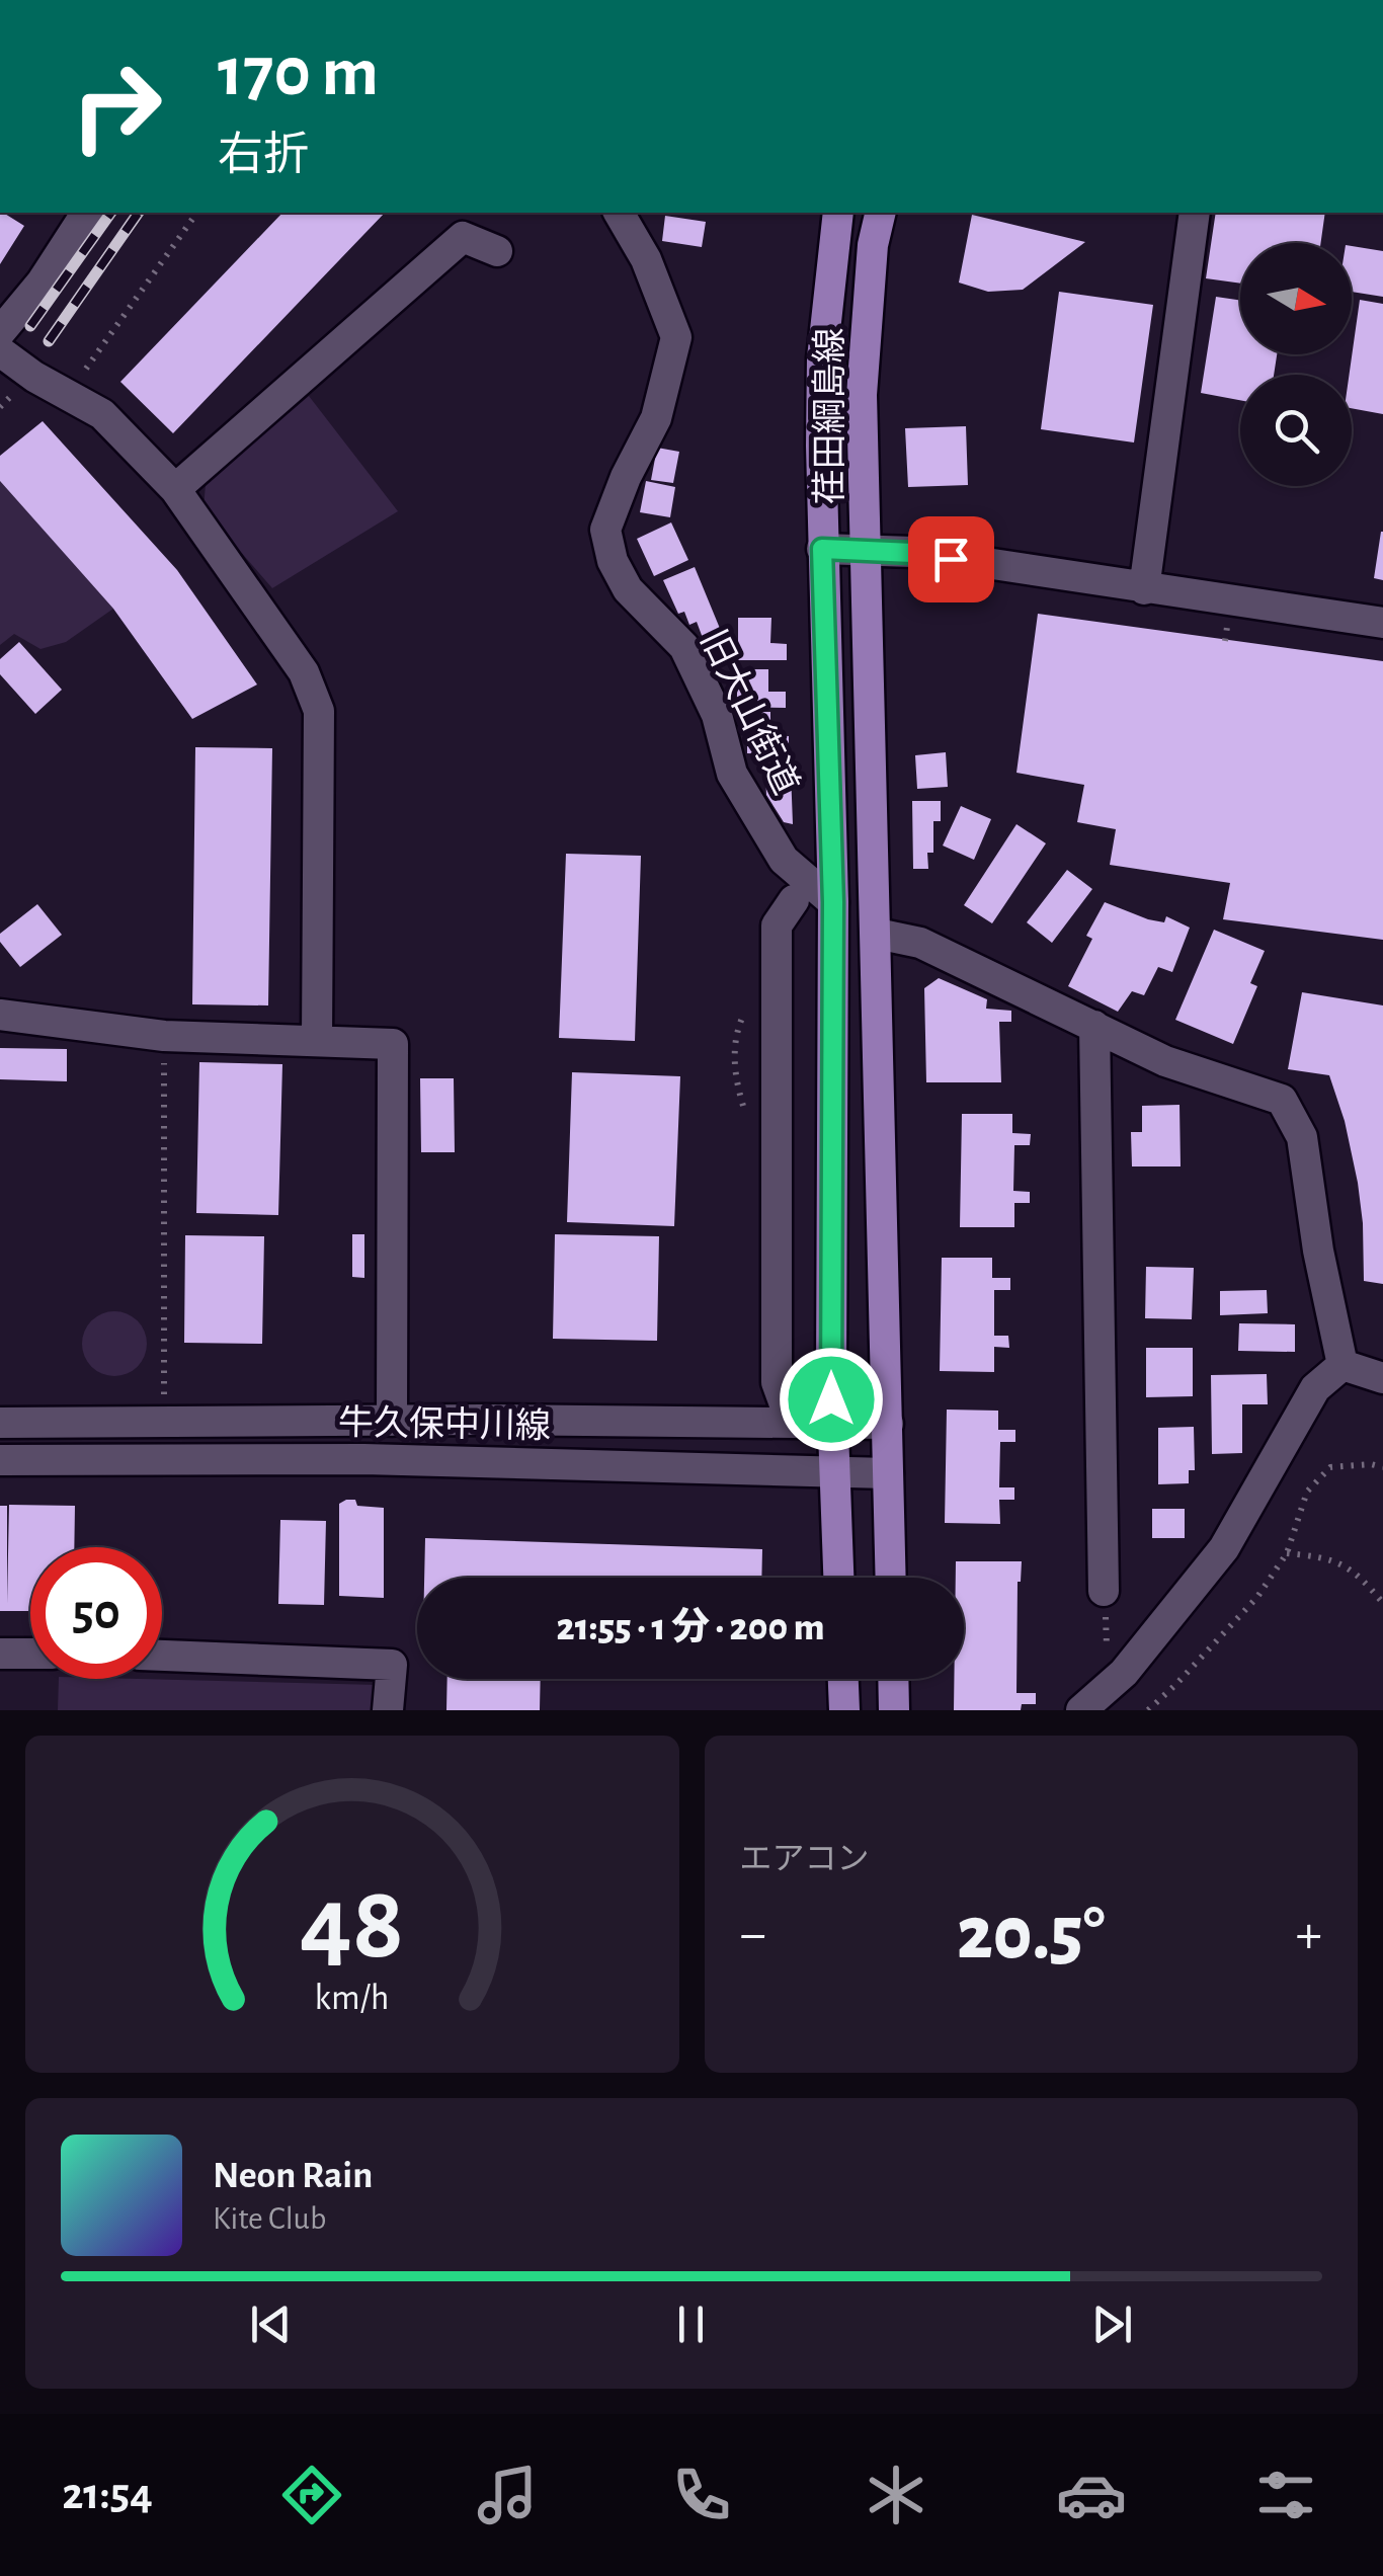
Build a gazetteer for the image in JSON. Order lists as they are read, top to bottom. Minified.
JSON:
{"streets":{"main road":["荏田綱島線"],"street":["旧大山街道","牛久保中川線"]},"crossings":[["荏田綱島線","旧大山街道"],["荏田綱島線","牛久保中川線"]],"north":"right","page":{"turn":["170 m","右折"],"limit":"50","trip":"21:55 · 1 分 · 200 m","tile":"エアコン","heat":["−","20.5°","+"],"song":["Neon Rain","Kite Club"],"tabs":"21:54","gauge":["48","km/h"]}}
